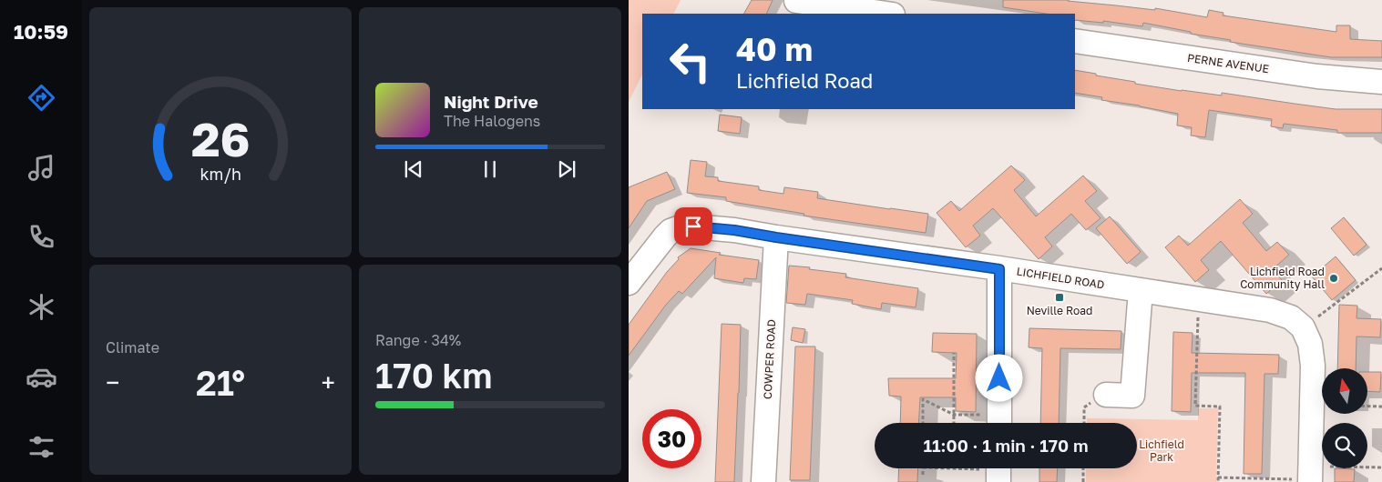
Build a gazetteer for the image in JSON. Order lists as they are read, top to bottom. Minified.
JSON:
{"streets":{"street":["PERNE AVENUE","LICHFIELD ROAD","COWPER ROAD"]},"crossings":[["LICHFIELD ROAD","COWPER ROAD"]],"parks":["Lichfield Park"],"places":{"other":["Lichfield Road Community Hall"],"transit":["Neville Road"]},"north":"top","page":{"tabs":"10:59","turn":["40 m","Lichfield Road"],"song":["Night Drive","The Halogens"],"tile":["Climate",["Range · 34%","170 km"]],"heat":["−","21°","+"],"limit":"30","trip":"11:00 · 1 min · 170 m","gauge":["26","km/h"]}}
